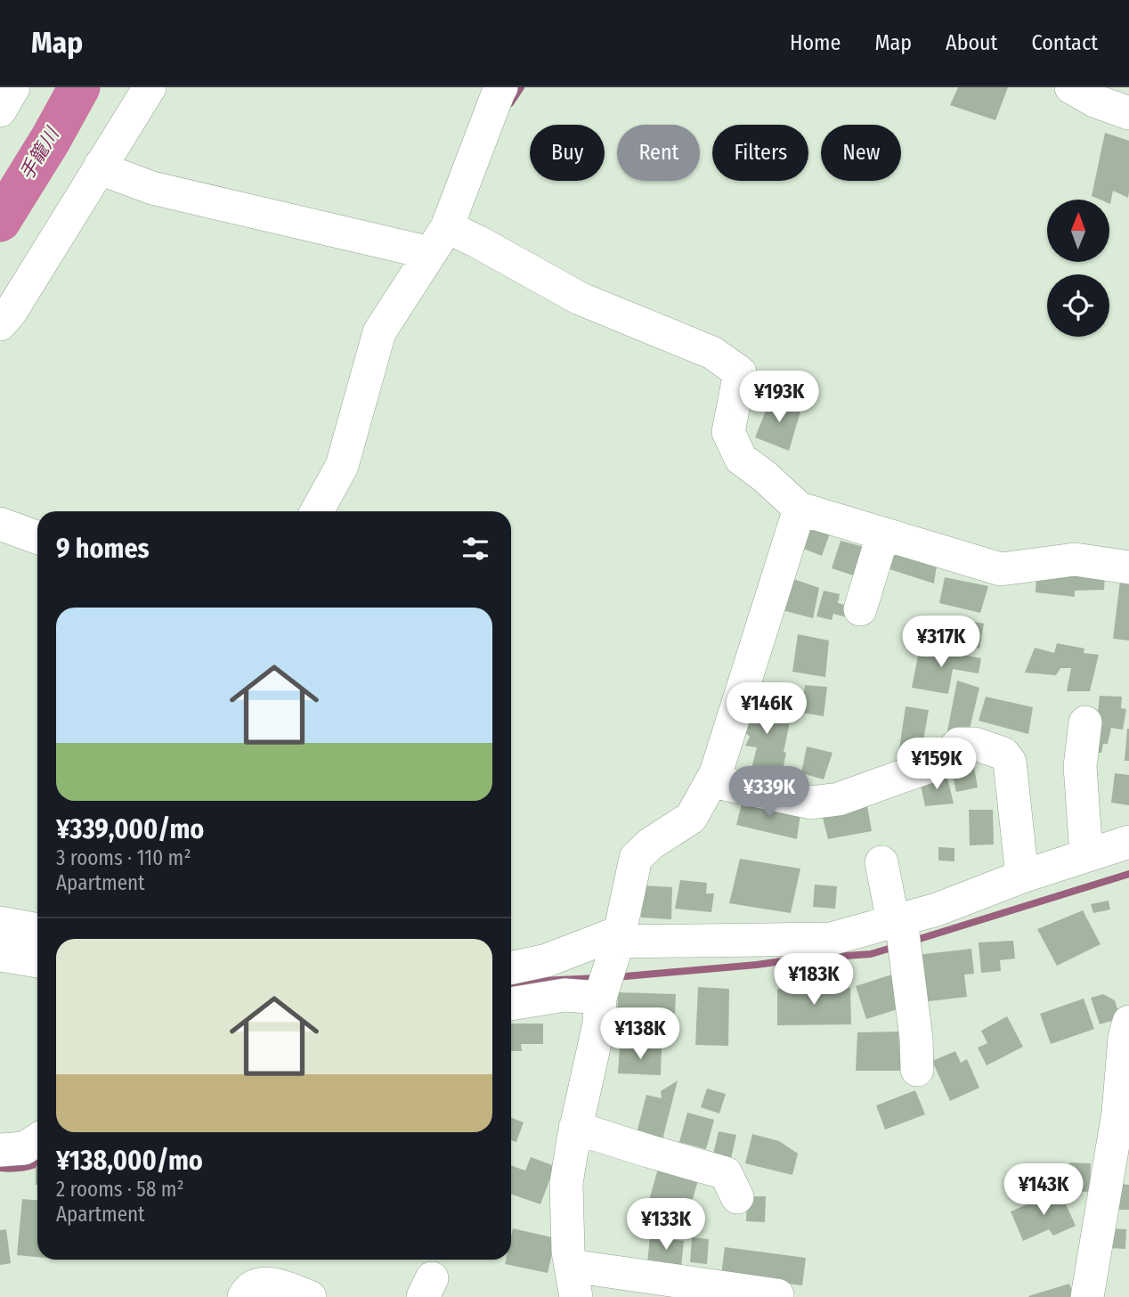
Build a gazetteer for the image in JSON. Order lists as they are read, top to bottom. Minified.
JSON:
{"water":["手籠川"],"north":"top","page":{"header":"Map","nav":["Home","Map","About","Contact"],"chip":["Buy","Rent","Filters","New"],"price":["¥193K","¥317K","¥146K","¥159K","¥339K","¥183K","¥138K","¥143K","¥133K"],"heading":"9 homes","list":[{"name":"¥339,000/mo","note":"3 rooms · 110 m² · Apartment"},{"name":"¥138,000/mo","note":"2 rooms · 58 m² · Apartment"}]}}
